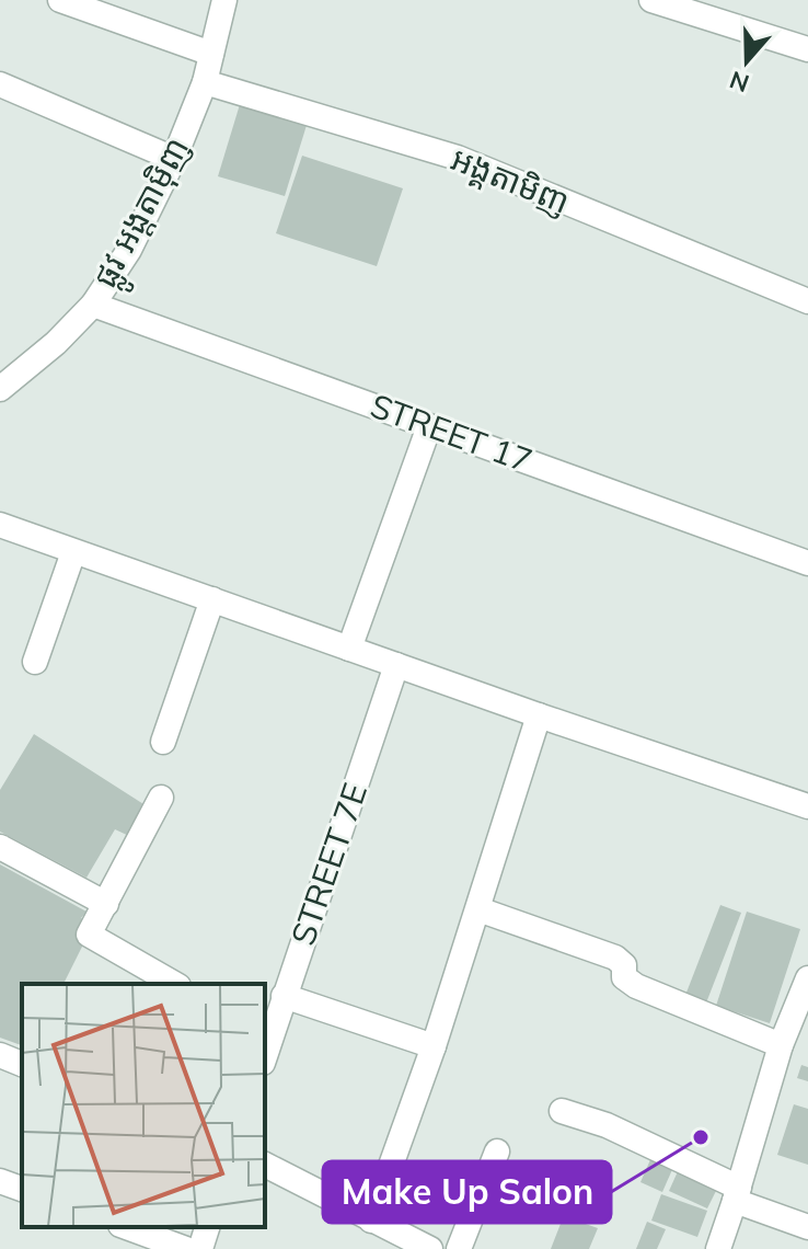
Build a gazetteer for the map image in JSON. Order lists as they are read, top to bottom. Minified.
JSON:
{"streets":{"street":["អង្គតាមិញ","ផ្លូវ អង្តតាម៉ិញ","STREET 17","STREET 7E"]},"crossings":[["អង្គតាមិញ","ផ្លូវ អង្តតាម៉ិញ"],["ផ្លូវ អង្តតាម៉ិញ","STREET 17"]],"places":["Make Up Salon"],"north":"bottom"}
